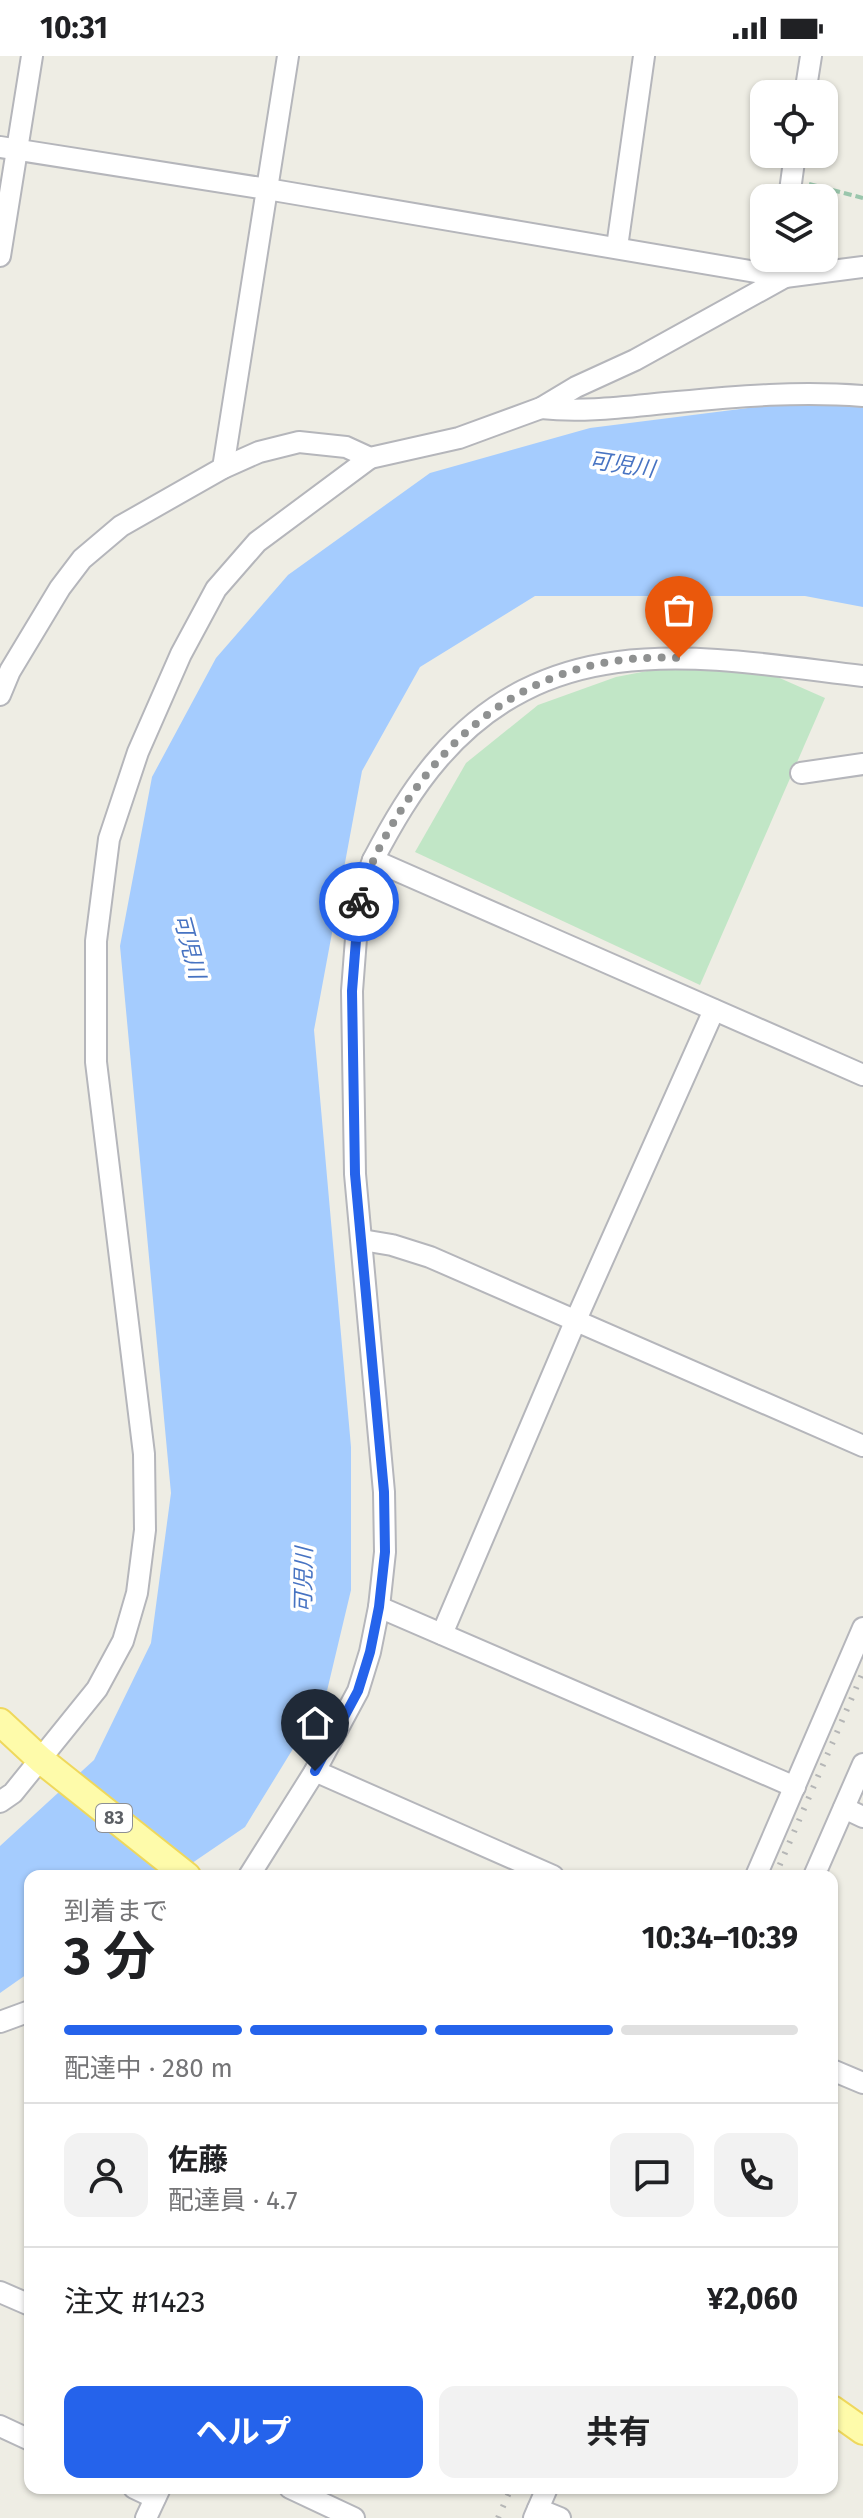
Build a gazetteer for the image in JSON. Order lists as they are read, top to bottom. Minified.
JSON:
{"streets":{"main road":["83"]},"water":["可児川"],"page":{"status":"10:31","heading":["3 分","到着まで","10:34–10:39"],"panel":["佐藤","配達員 · 4.7","注文 #1423","¥2,060"],"bar":"配達中 · 280 m","buttons":["ヘルプ","共有"]}}
